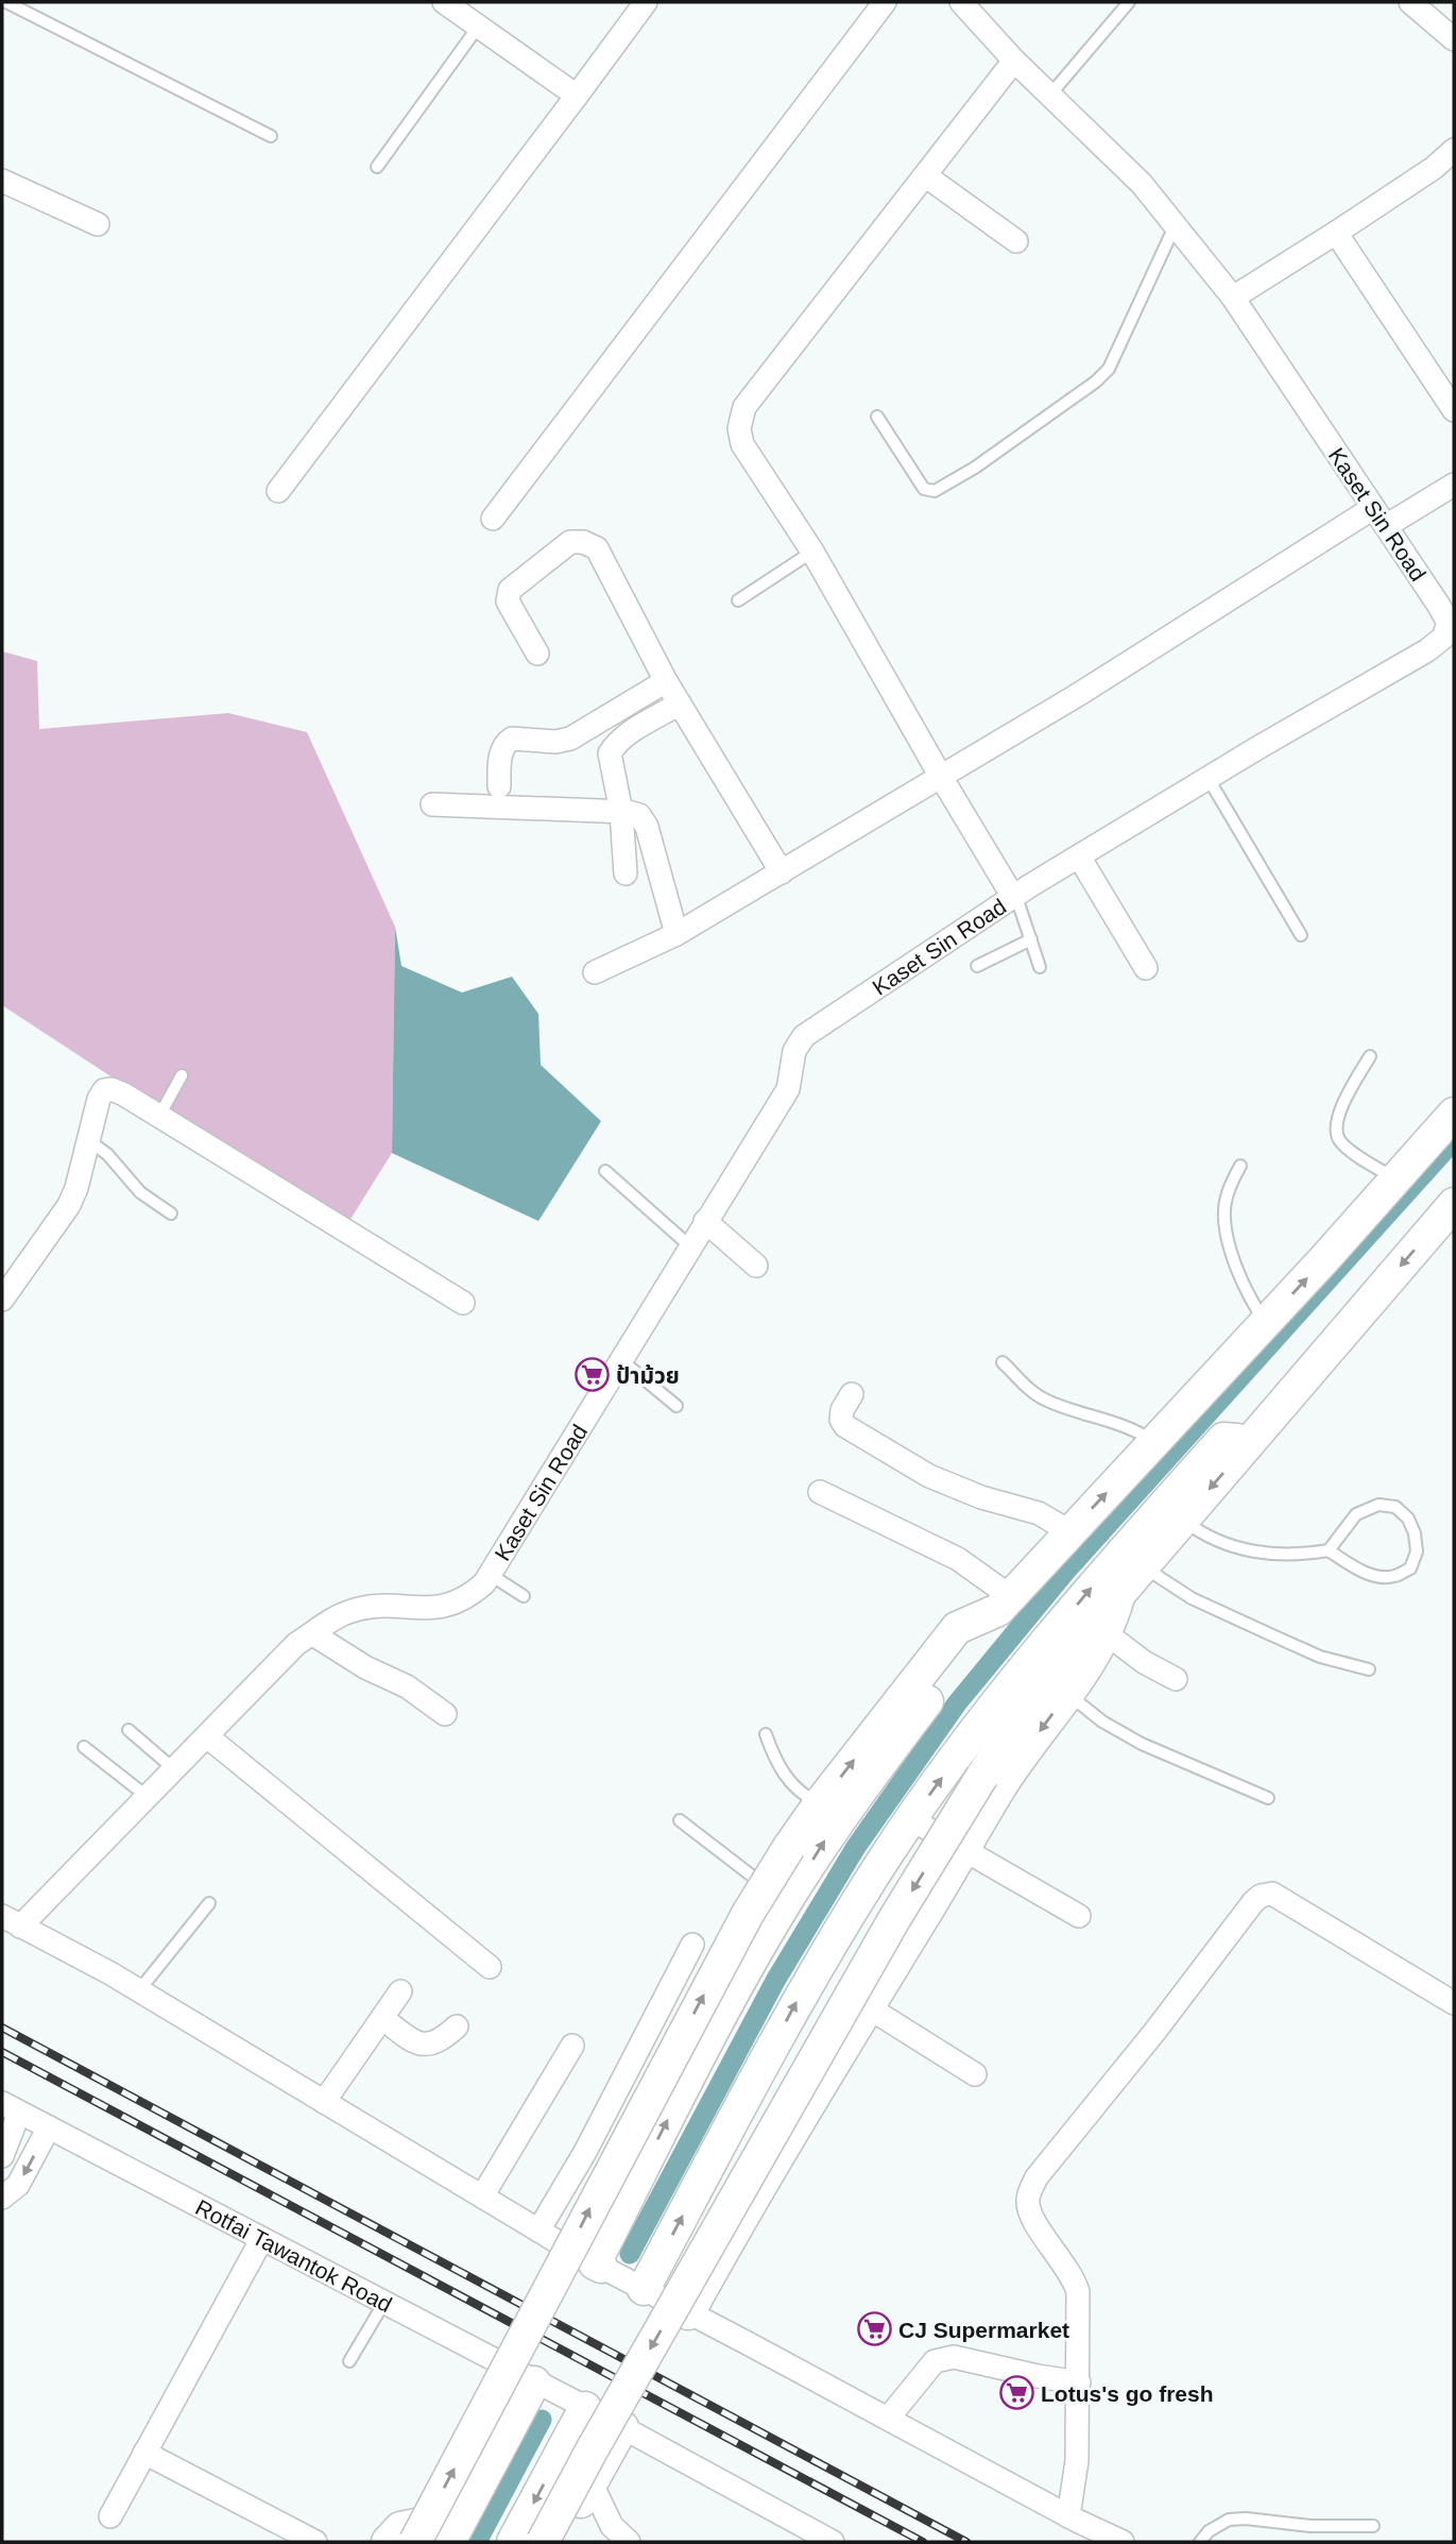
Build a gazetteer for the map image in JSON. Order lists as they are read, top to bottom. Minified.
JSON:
{"streets":{"street":["Kaset Sin Road","Rotfai Tawantok Road"]},"places":{"supermarket":["ป้าม้วย","CJ Supermarket","Lotus's go fresh"]}}
